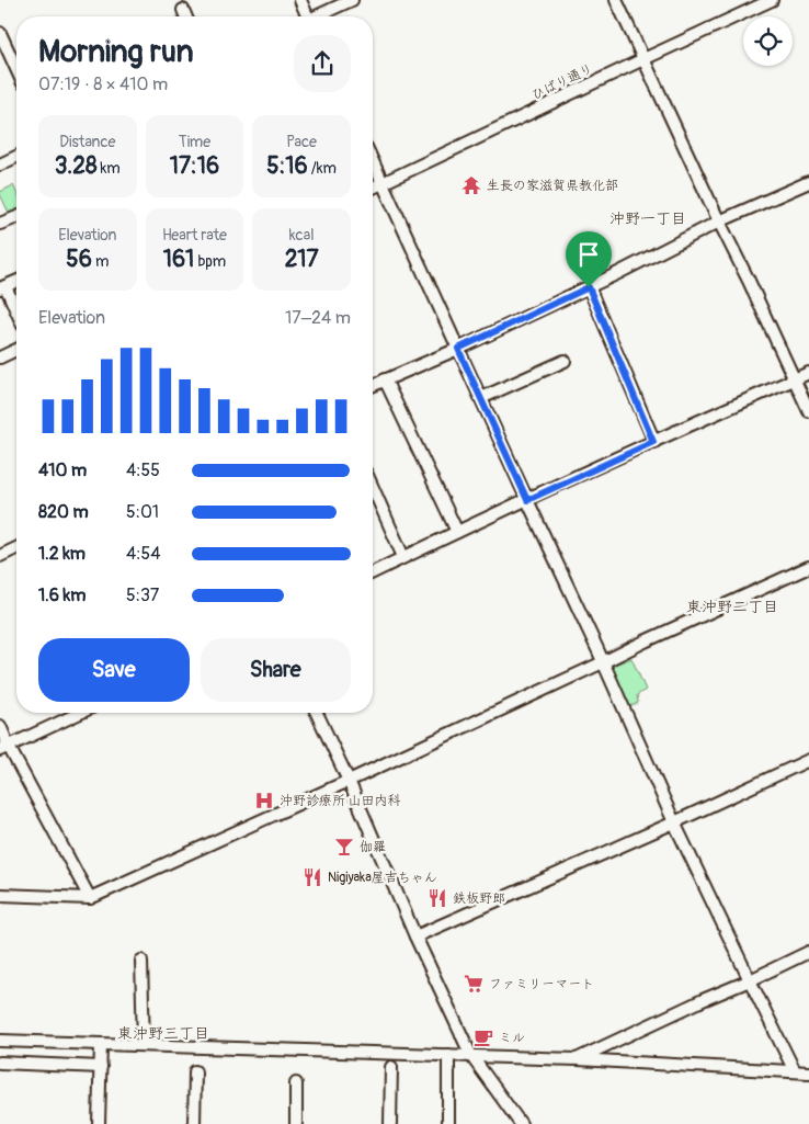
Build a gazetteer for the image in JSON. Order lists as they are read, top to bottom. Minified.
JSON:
{"streets":{"street":["ひばり通り"]},"districts":["沖野一丁目","東沖野二丁目","東沖野三丁目"],"places":{"temple":["生長の家滋賀県教化部"],"hospital":["沖野診療所 山田内科"],"bar":["伽羅"],"restaurant":["Nigiyaka屋吉ちゃん","鉄板野郎"],"supermarket":["ファミリーマート"],"cafe":["ミル"]},"page":{"heading":["Morning run","07:19 · 8 × 410 m"],"stats":[["Distance","3.28 km"],["Time","17:16"],["Pace","5:16 /km"],["Elevation","56 m"],["Heart rate","161 bpm"],["kcal","217"]],"chart":["Elevation","17–24 m"],"list":[{"name":"410 m","note":"4:55"},{"name":"820 m","note":"5:01"},{"name":"1.2 km","note":"4:54"},{"name":"1.6 km","note":"5:37"}],"buttons":["Save","Share"]}}
